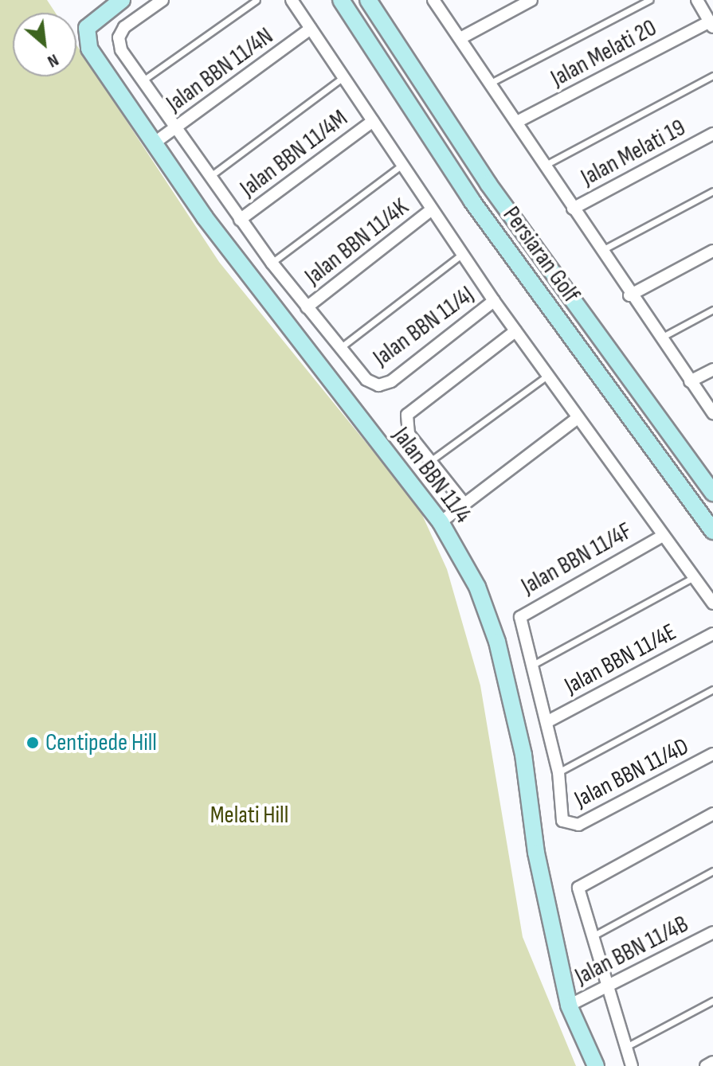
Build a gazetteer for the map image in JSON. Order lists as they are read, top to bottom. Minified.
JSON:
{"streets":{"street":["Jalan Melati 20","Jalan BBN 11/4N","Jalan Melati 19","Jalan BBN 11/4M","Jalan BBN 11/4K","Persiaran Golf","Jalan BBN 11/4J","Jalan BBN 11/4","Jalan BBN 11/4F","Jalan BBN 11/4E","Jalan BBN 11/4D","Jalan BBN 11/4B"]},"crossings":[["Jalan BBN 11/4N","Jalan BBN 11/4"],["Jalan BBN 11/4","Jalan BBN 11/4B"]],"parks":["Melati Hill"],"places":["Centipede Hill"],"north":"bottom right"}
